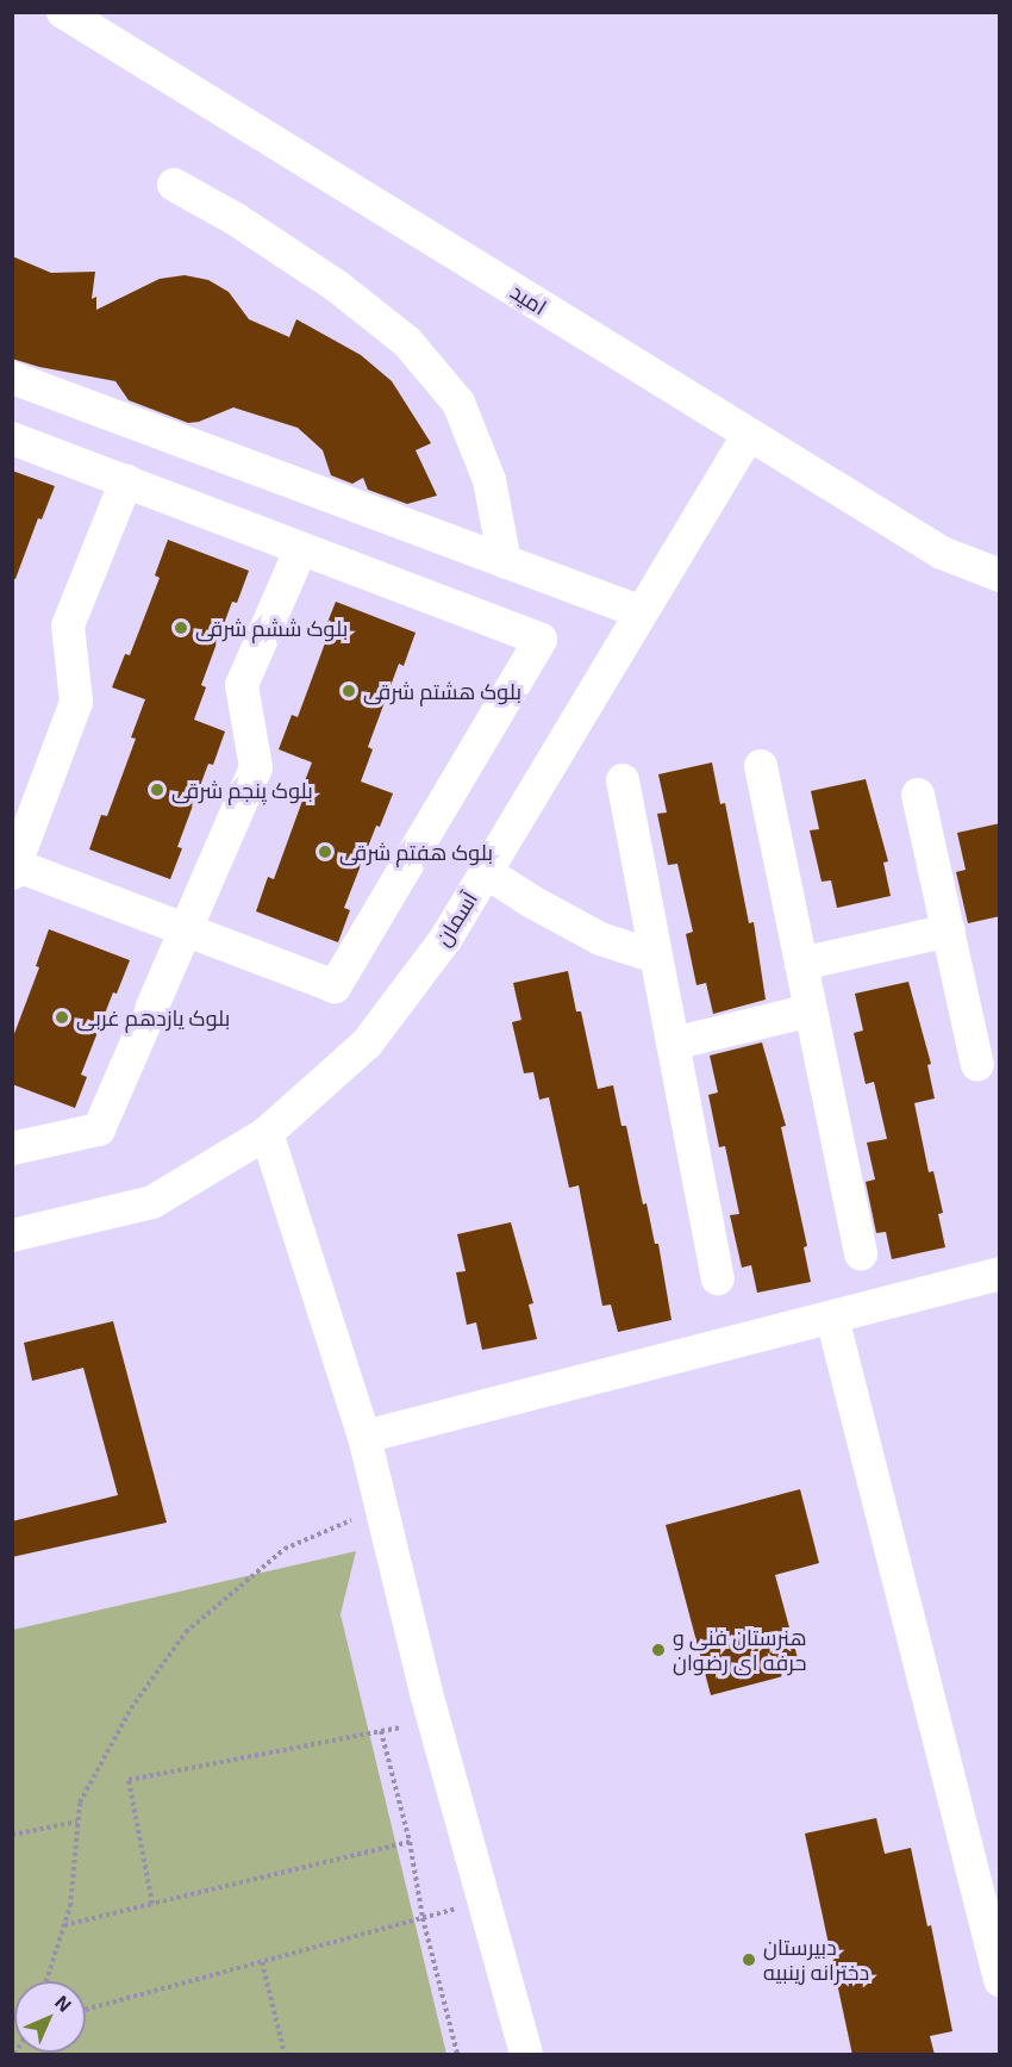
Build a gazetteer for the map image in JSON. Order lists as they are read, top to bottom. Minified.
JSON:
{"streets":{"street":["امید","آسمان"]},"crossings":[["امید","آسمان"]],"places":["بلوک ششم شرقی","بلوک هشتم شرقی","بلوک پنجم شرقی","بلوک هفتم شرقی","بلوک یازدهم غربی","هنرستان فنی و حرفه ای رضوان","دبیرستان دخترانه زینبیه"],"north":"top right"}
